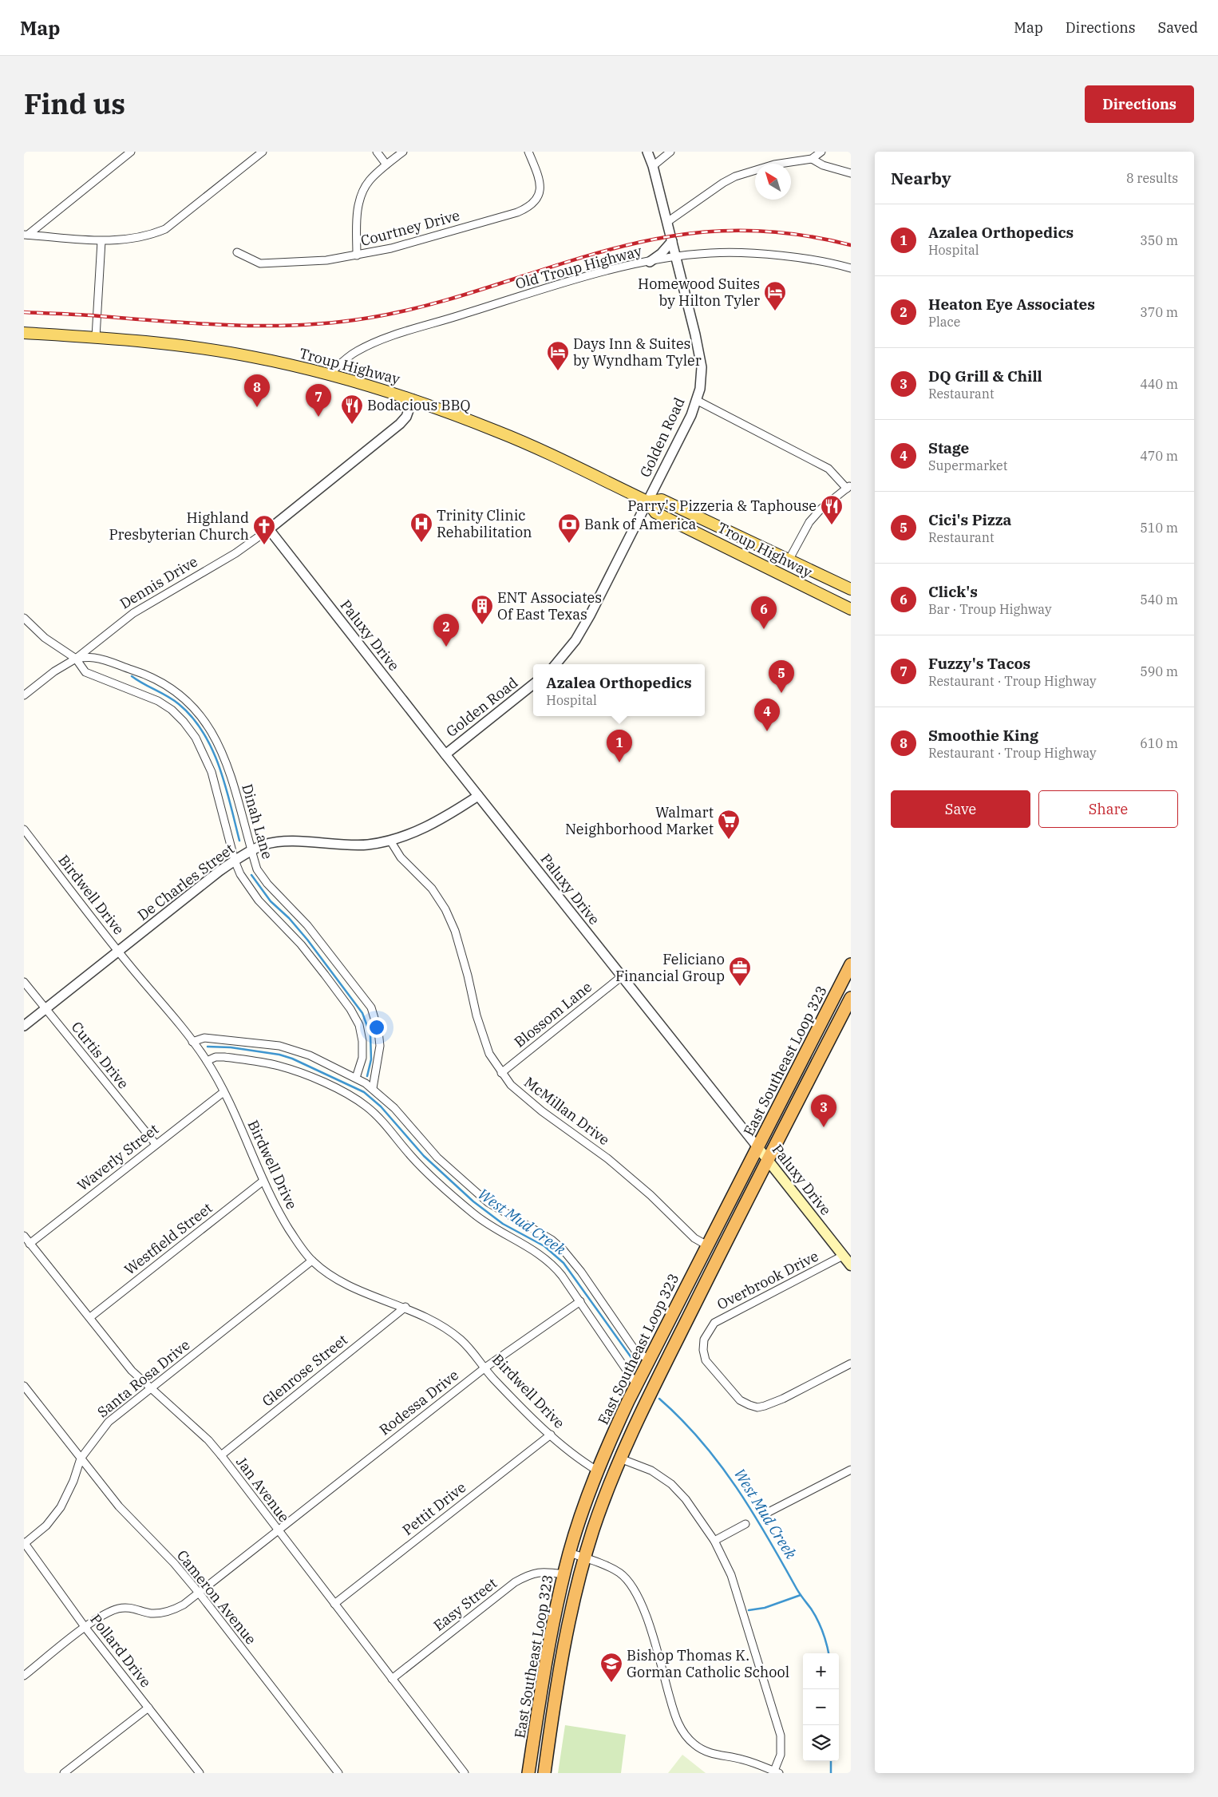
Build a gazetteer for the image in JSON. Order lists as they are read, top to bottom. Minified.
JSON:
{"streets":{"highway":["East Southeast Loop 323"],"main road":["Troup Highway","Paluxy Drive"],"street":["Courtney Drive","Old Troup Highway","Golden Road","Dennis Drive","Dinah Lane","De Charles Street","Birdwell Drive","Blossom Lane","Curtis Drive","McMillan Drive","Waverly Street","Westfield Street","Overbrook Drive","Glenrose Street","Santa Rosa Drive","Rodessa Drive","Jan Avenue","Pettit Drive","Cameron Avenue","Easy Street","Pollard Drive"]},"crossings":[["Old Troup Highway","Troup Highway"],["Old Troup Highway","Golden Road"],["Troup Highway","Golden Road"],["Troup Highway","Dennis Drive"],["Golden Road","Paluxy Drive"],["Dennis Drive","Paluxy Drive"],["Dennis Drive","Dinah Lane"],["Paluxy Drive","De Charles Street"],["Paluxy Drive","Blossom Lane"],["Paluxy Drive","East Southeast Loop 323"],["Paluxy Drive","Overbrook Drive"],["Dinah Lane","De Charles Street"],["De Charles Street","Birdwell Drive"],["De Charles Street","Curtis Drive"],["De Charles Street","McMillan Drive"],["Birdwell Drive","East Southeast Loop 323"],["Birdwell Drive","Waverly Street"],["Birdwell Drive","Westfield Street"],["Birdwell Drive","Glenrose Street"],["Birdwell Drive","Santa Rosa Drive"],["Birdwell Drive","Rodessa Drive"],["Birdwell Drive","Pettit Drive"],["Blossom Lane","McMillan Drive"],["Curtis Drive","Waverly Street"],["East Southeast Loop 323","McMillan Drive"],["East Southeast Loop 323","Easy Street"],["Waverly Street","Jan Avenue"],["Westfield Street","Jan Avenue"],["Glenrose Street","Jan Avenue"],["Santa Rosa Drive","Jan Avenue"],["Santa Rosa Drive","Cameron Avenue"],["Santa Rosa Drive","Pollard Drive"],["Rodessa Drive","Jan Avenue"],["Rodessa Drive","Cameron Avenue"],["Rodessa Drive","Pollard Drive"],["Jan Avenue","Pettit Drive"],["Jan Avenue","Easy Street"]],"water":["West Mud Creek"],"places":{"hotel":["Homewood Suites by Hilton Tyler","Days Inn & Suites by Wyndham Tyler"],"restaurant":["Bodacious BBQ","Parry's Pizzeria & Taphouse"],"hospital":["Trinity Clinic Rehabilitation"],"bank":["Bank of America"],"church":["Highland Presbyterian Church"],"building":["ENT Associates Of East Texas"],"supermarket":["Walmart Neighborhood Market"],"office":["Feliciano Financial Group"],"school or university":["Bishop Thomas K. Gorman Catholic School"]},"north":"top left","page":{"header":"Map","nav":["Map","Directions","Saved"],"title":"Find us","buttons":["Directions",["Save","Share"]],"heading":["Nearby","8 results"],"list":[{"mark":"1","name":"Azalea Orthopedics","note":"Hospital","value":"350 m"},{"mark":"2","name":"Heaton Eye Associates","note":"Place","value":"370 m"},{"mark":"3","name":"DQ Grill & Chill","note":"Restaurant","value":"440 m"},{"mark":"4","name":"Stage","note":"Supermarket","value":"470 m"},{"mark":"5","name":"Cici's Pizza","note":"Restaurant","value":"510 m"},{"mark":"6","name":"Click's","note":"Bar · Troup Highway","value":"540 m"},{"mark":"7","name":"Fuzzy's Tacos","note":"Restaurant · Troup Highway","value":"590 m"},{"mark":"8","name":"Smoothie King","note":"Restaurant · Troup Highway","value":"610 m"}],"pins":["8","7","6","2","5","4","1","3"],"popup":["Azalea Orthopedics","Hospital"],"map_buttons":["+","−"]}}
